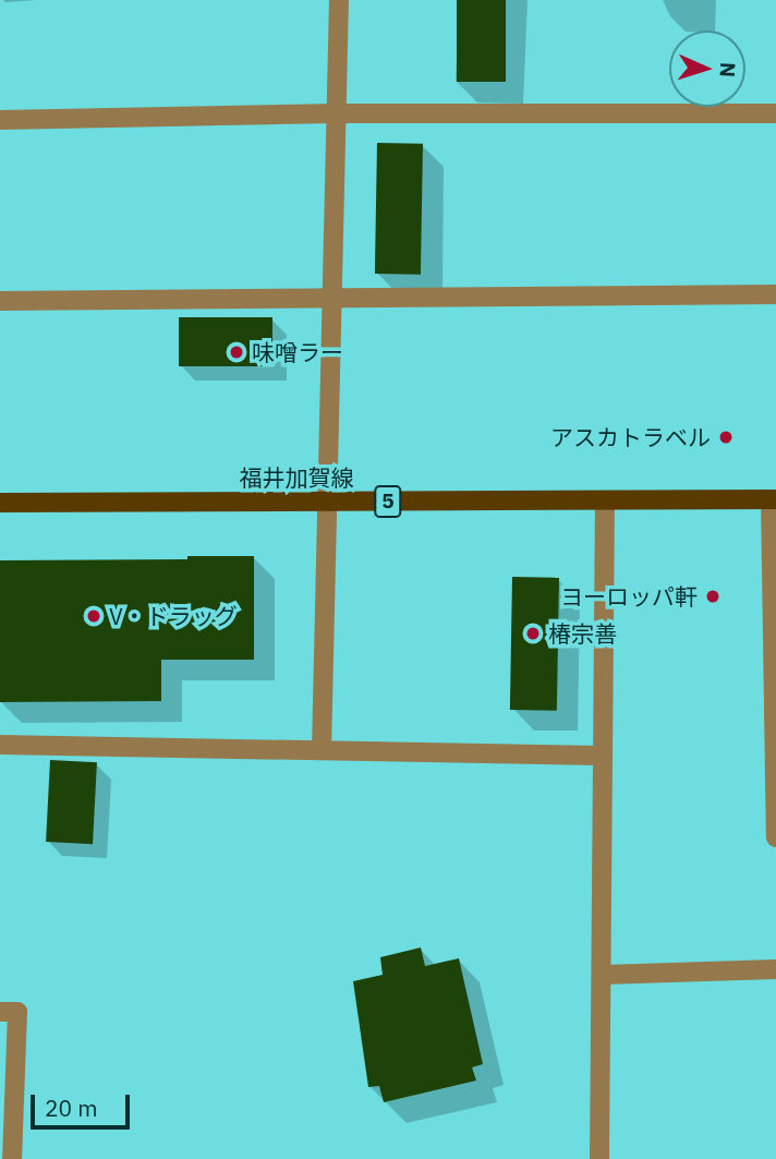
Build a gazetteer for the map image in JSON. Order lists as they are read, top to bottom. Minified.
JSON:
{"streets":{"main road":["福井加賀線","5"]},"places":["味噌ラー","アスカトラベル","ヨーロッパ軒","V・ドラッグ","椿宗善"],"scale_bar":"20 m","north":"right"}
